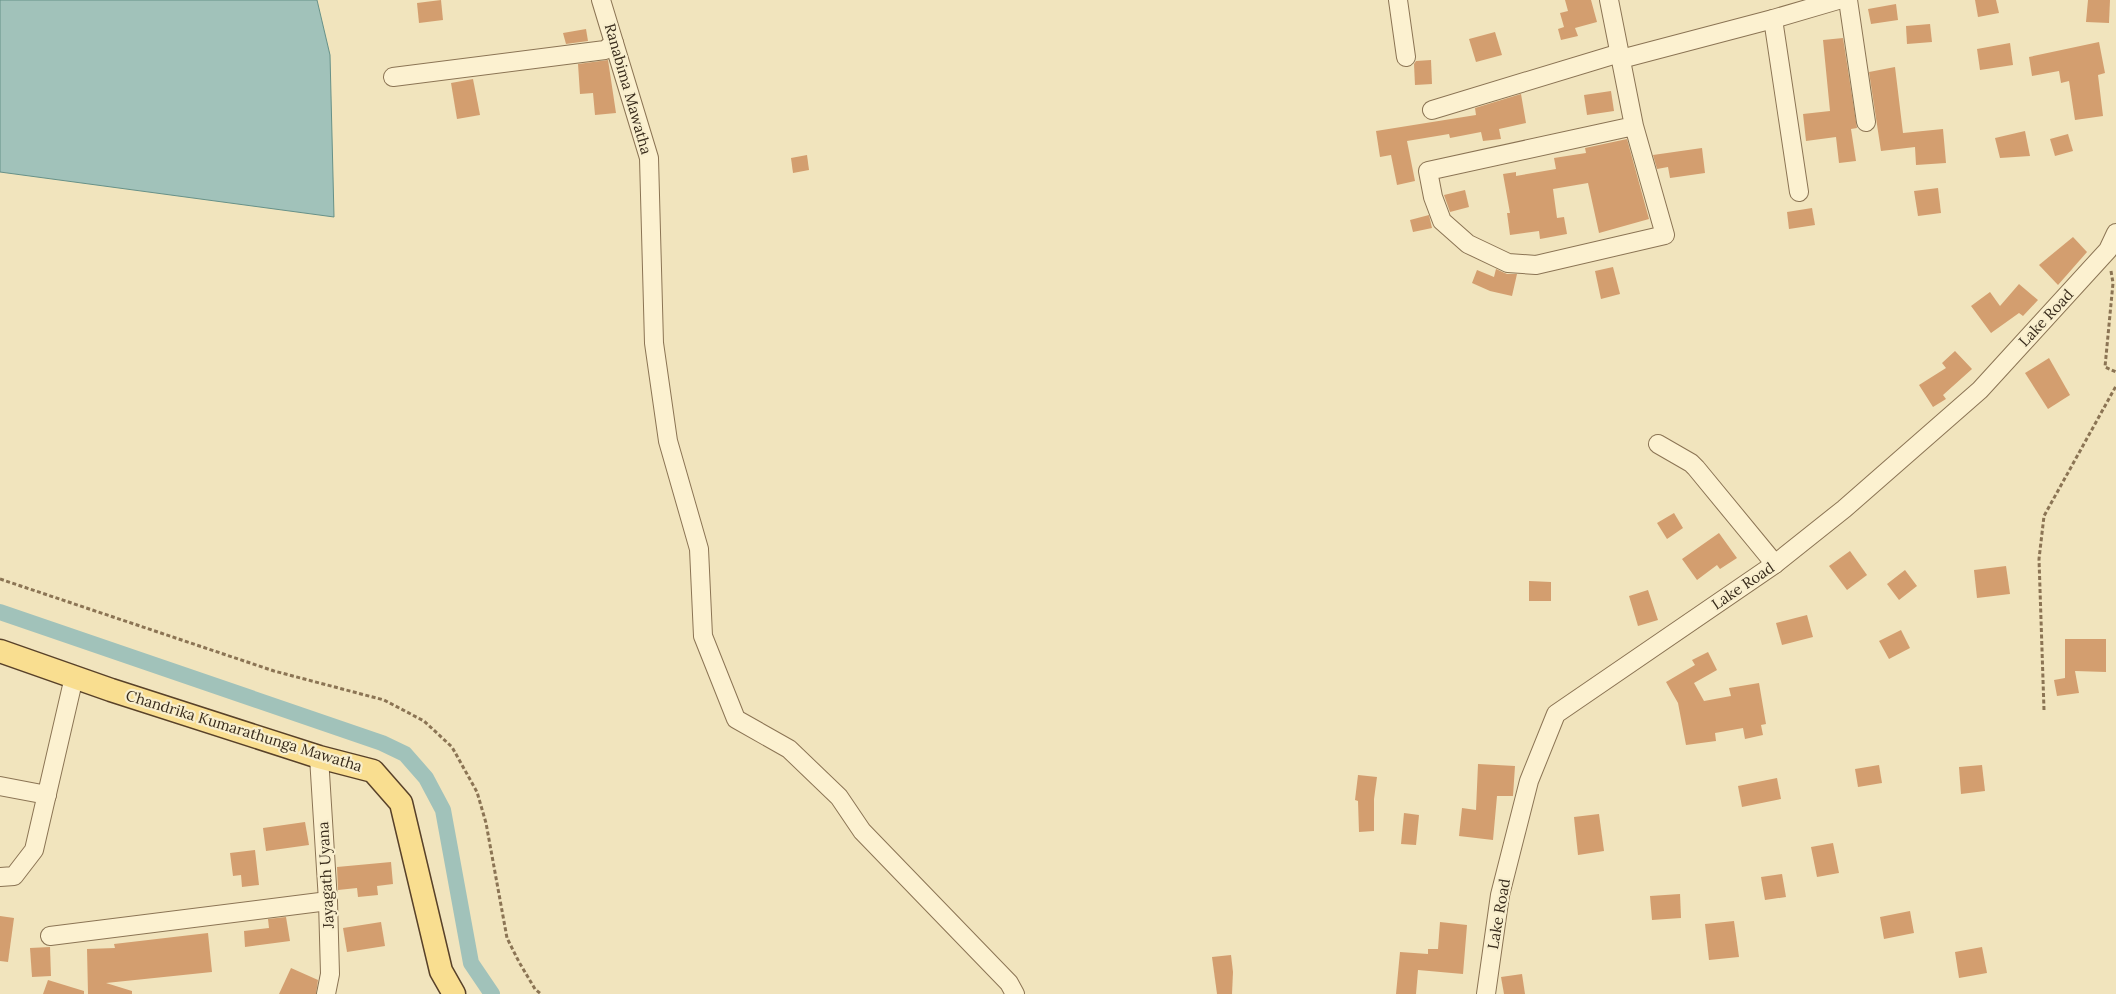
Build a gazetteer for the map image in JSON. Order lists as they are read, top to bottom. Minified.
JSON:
{"streets":{"main road":["Chandrika Kumarathunga Mawatha"],"street":["Ranabima Mawatha","Lake Road","Jayagath Uyana"]},"crossings":[["Chandrika Kumarathunga Mawatha","Jayagath Uyana"]]}
